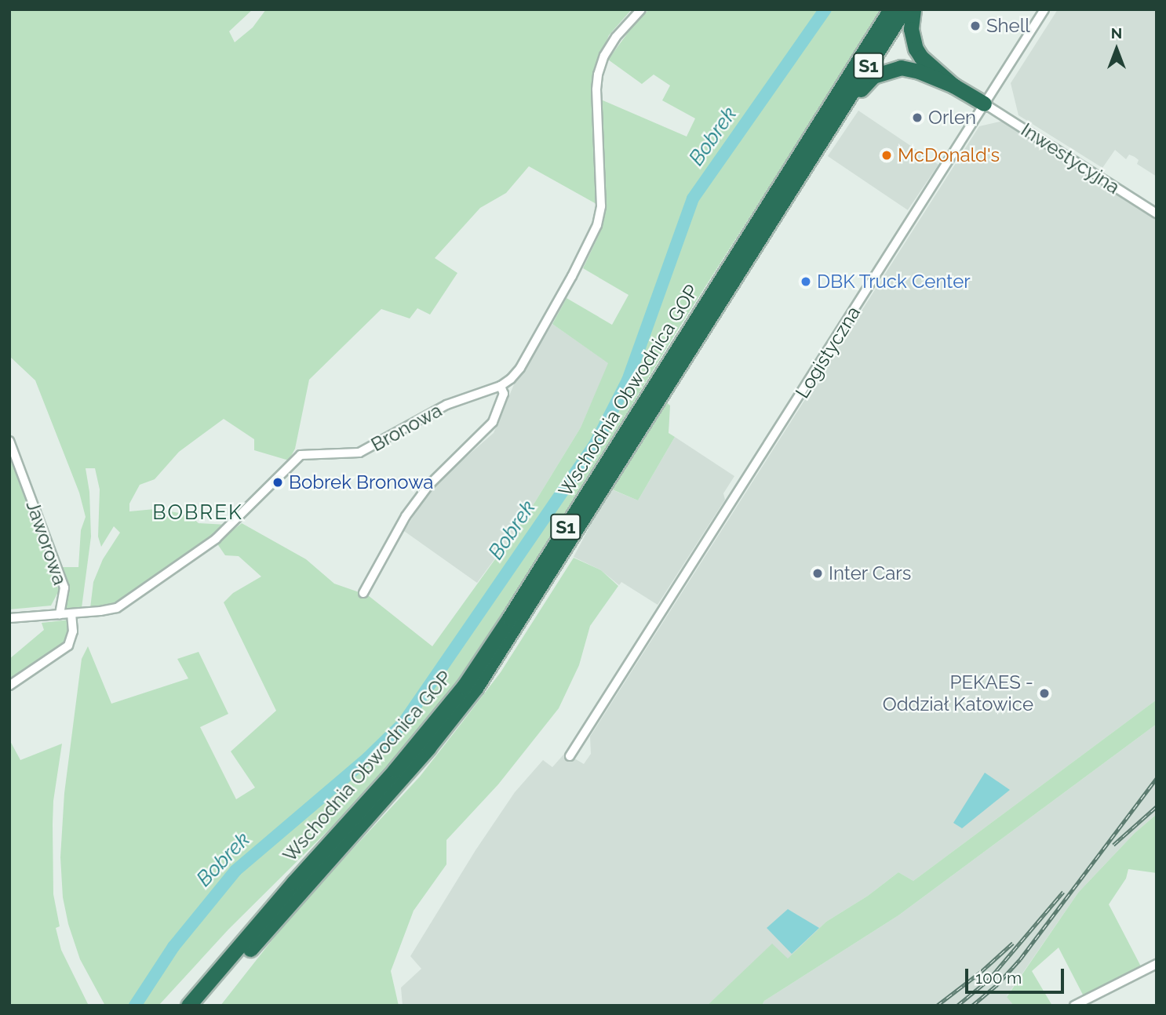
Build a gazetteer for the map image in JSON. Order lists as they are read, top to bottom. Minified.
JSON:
{"streets":{"highway":["S1","Wschodnia Obwodnica GOP"],"street":["Inwestycyjna","Logistyczna","Bronowa","Jaworowa"]},"crossings":[["Inwestycyjna","Logistyczna"],["Bronowa","Jaworowa"]],"districts":["BOBREK"],"water":["Bobrek"],"places":["Shell","Orlen","McDonald's","DBK Truck Center","Bobrek Bronowa","Inter Cars","PEKAES - Oddział Katowice"],"scale_bar":"100 m","north":"top"}
